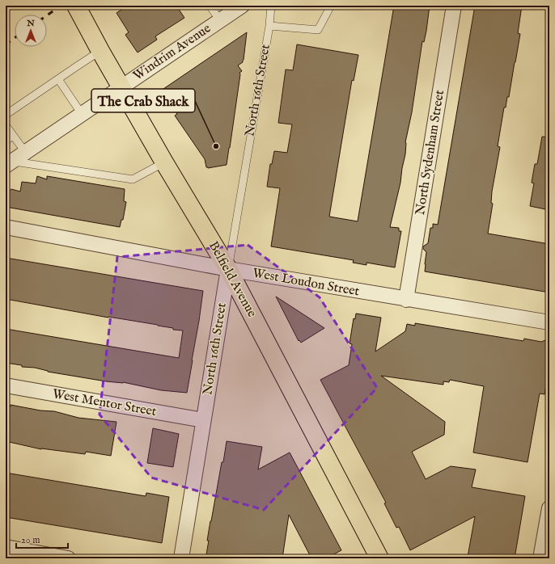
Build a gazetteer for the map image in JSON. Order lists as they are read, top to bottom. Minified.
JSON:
{"streets":{"main road":["Belfield Avenue"],"street":["Windrim Avenue","North 16th Street","North Sydenham Street","West Loudon Street","West Mentor Street"]},"crossings":[["Windrim Avenue","Belfield Avenue"],["North 16th Street","Belfield Avenue"],["North 16th Street","West Loudon Street"],["North 16th Street","West Mentor Street"],["North Sydenham Street","West Loudon Street"],["Belfield Avenue","West Loudon Street"]],"places":["The Crab Shack"],"scale_bar":"20 m","north":"top"}
